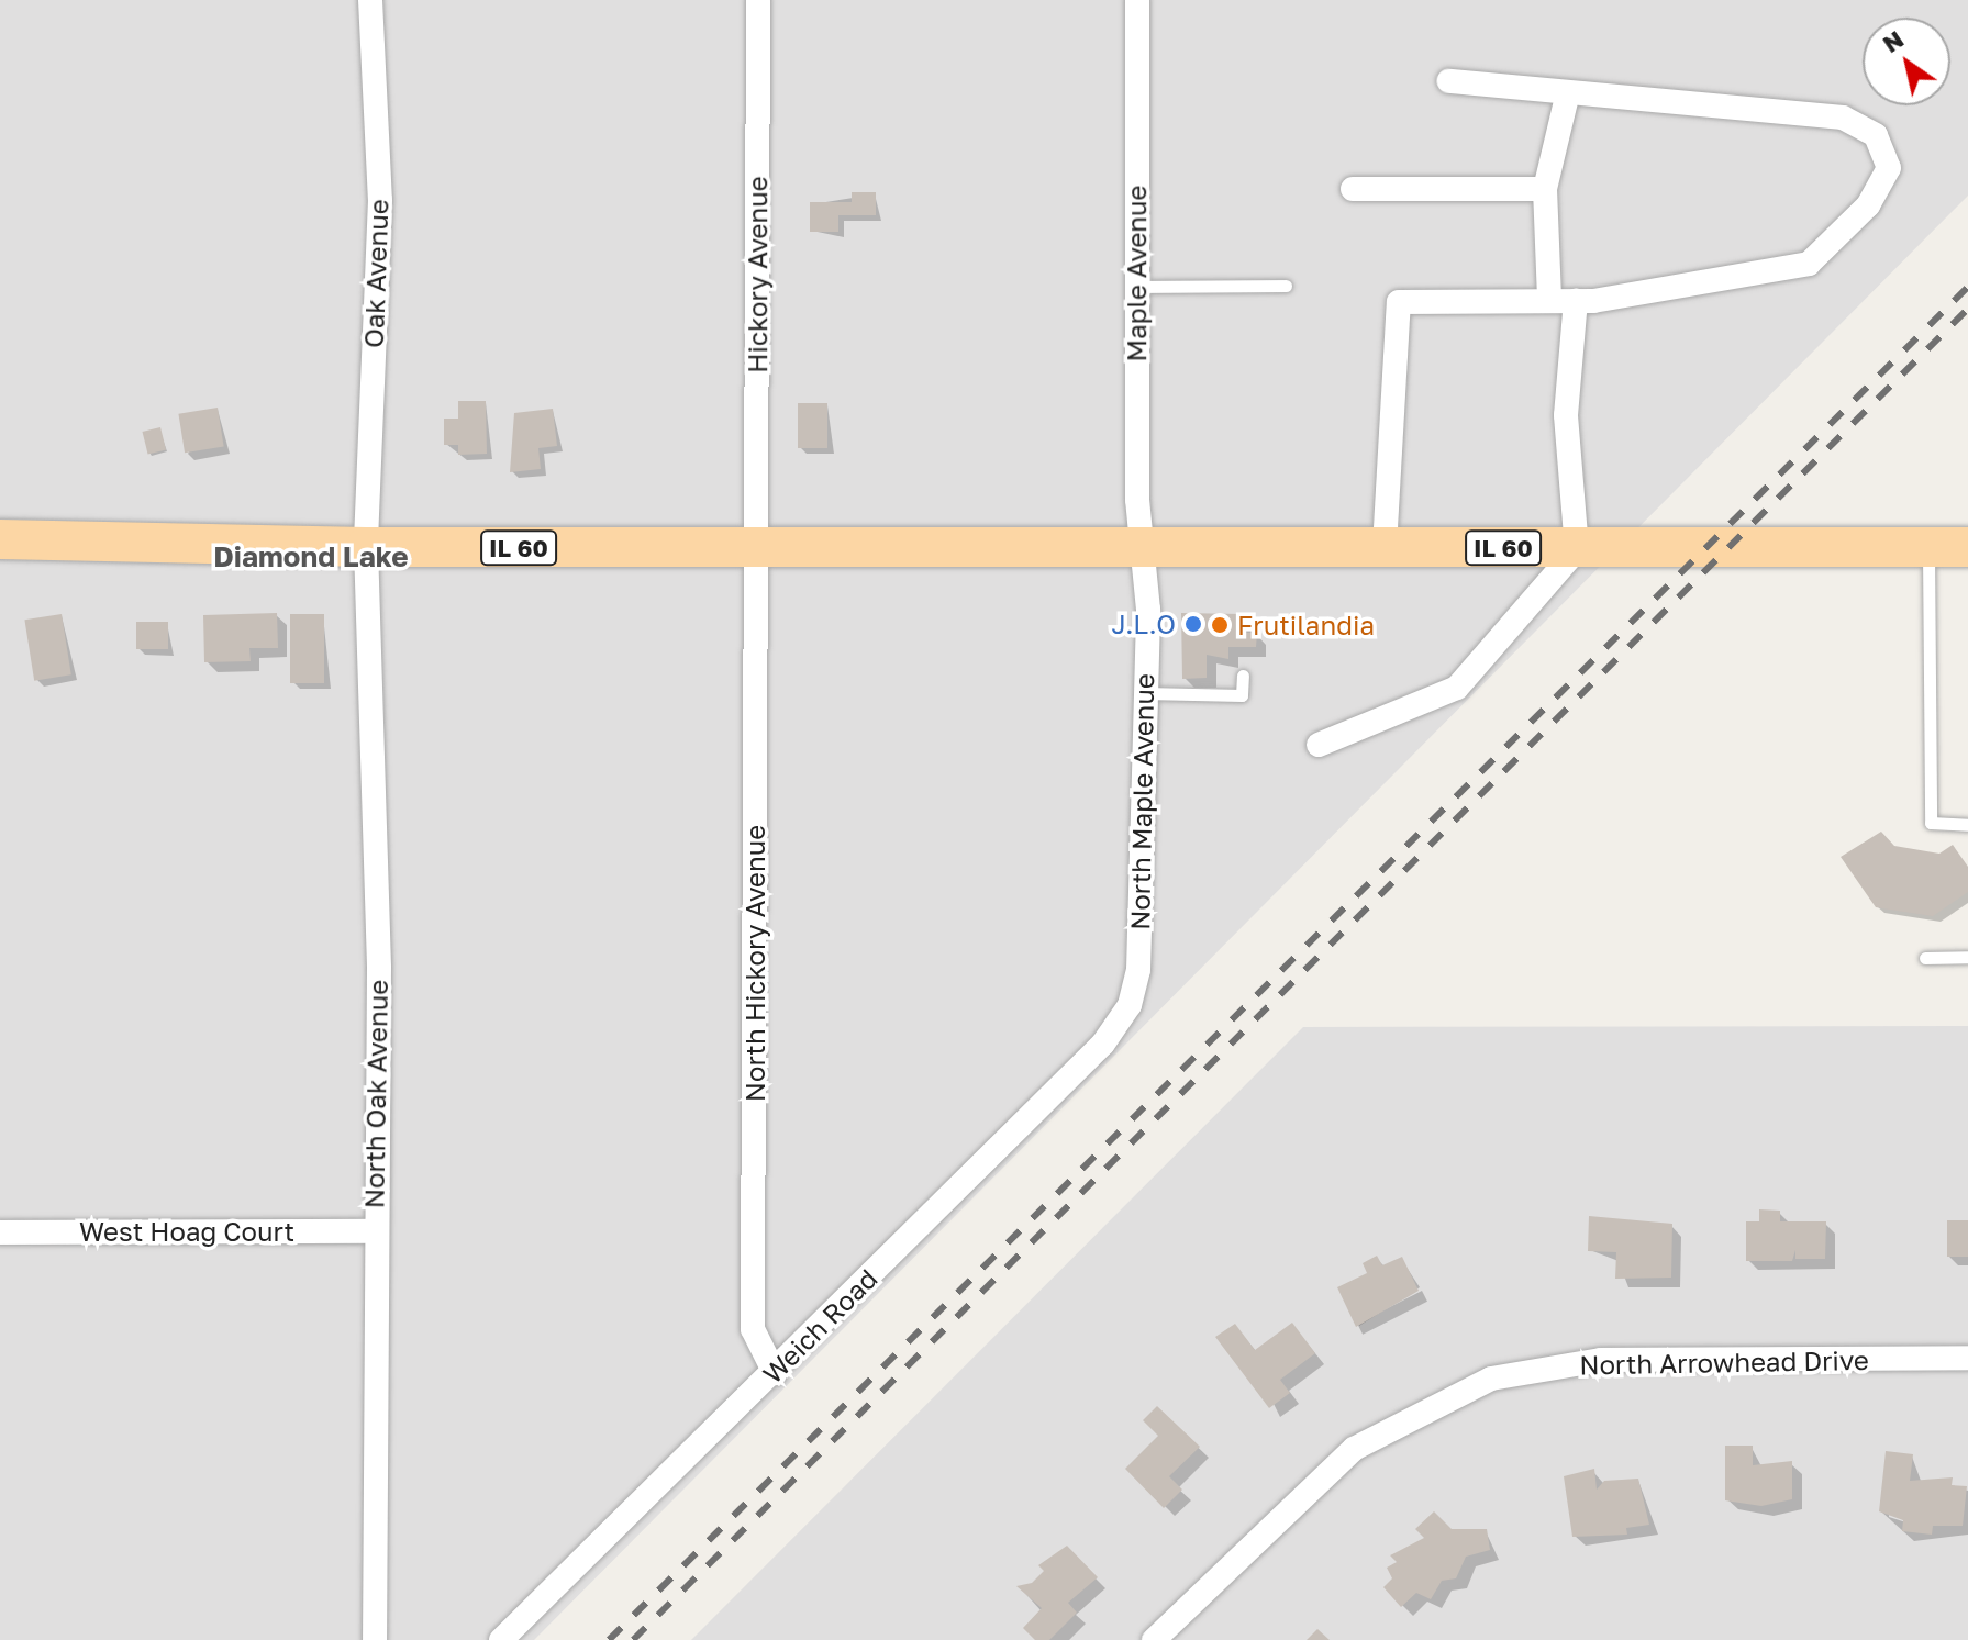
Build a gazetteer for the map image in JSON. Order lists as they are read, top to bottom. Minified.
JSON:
{"streets":{"main road":["IL 60"],"street":["Oak Avenue","Maple Avenue","Hickory Avenue","North Maple Avenue","North Hickory Avenue","North Oak Avenue","West Hoag Court","Weich Road","North Arrowhead Drive"]},"crossings":[["Oak Avenue","IL 60"],["Oak Avenue","North Oak Avenue"],["Maple Avenue","IL 60"],["Maple Avenue","North Maple Avenue"],["Hickory Avenue","IL 60"],["Hickory Avenue","North Hickory Avenue"],["IL 60","North Maple Avenue"],["IL 60","North Hickory Avenue"],["IL 60","North Oak Avenue"],["North Maple Avenue","Weich Road"],["North Hickory Avenue","Weich Road"],["North Oak Avenue","West Hoag Court"]],"districts":["Diamond Lake"],"places":["J.L.O","Frutilandia"],"north":"top left"}
